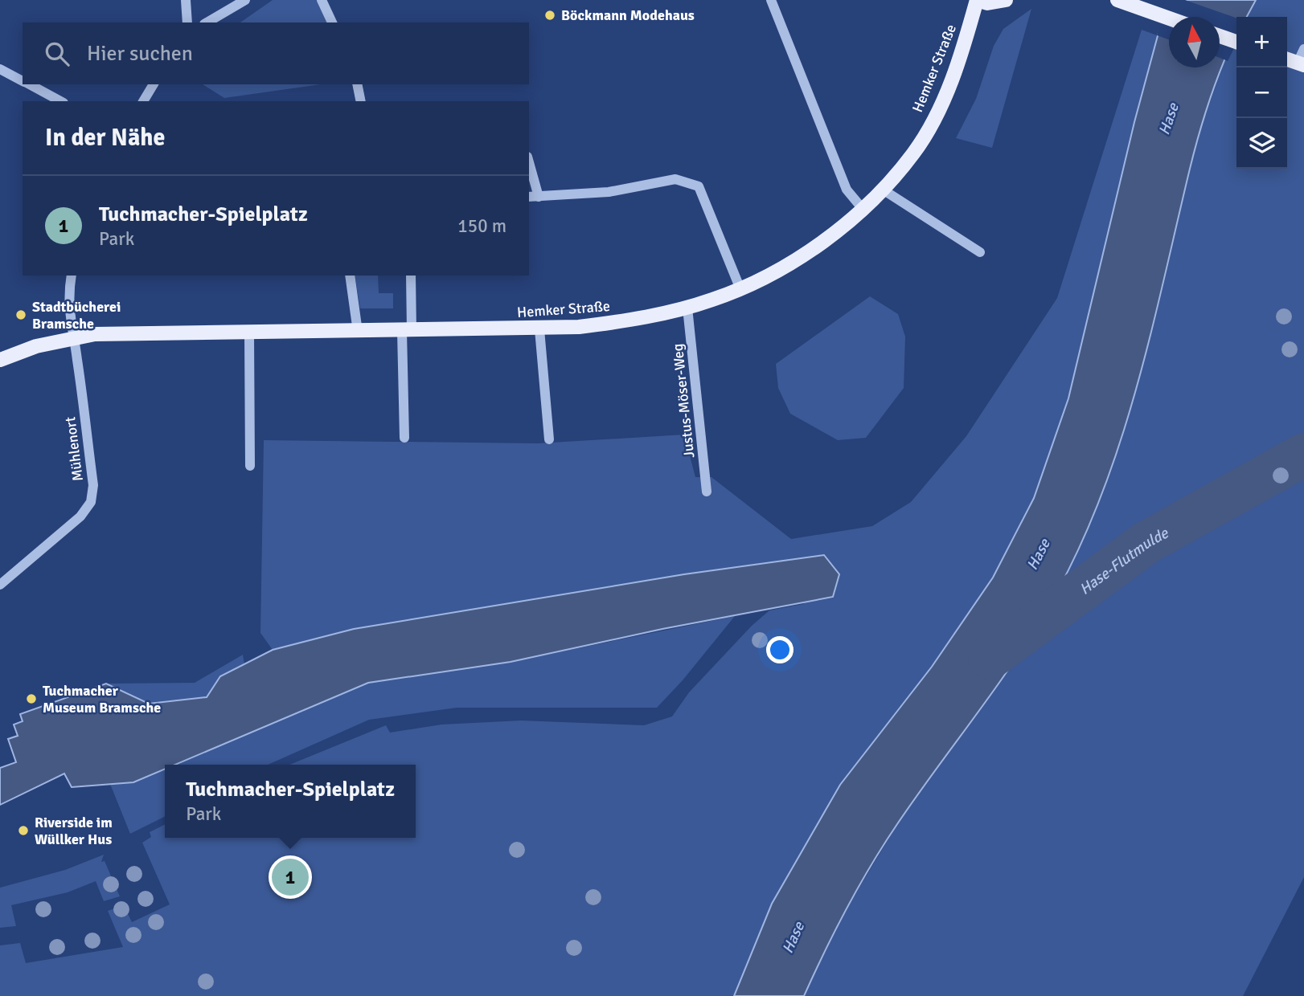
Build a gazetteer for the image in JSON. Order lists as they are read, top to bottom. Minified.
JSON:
{"streets":{"main road":["Hemker Straße"],"street":["Justus-Möser-Weg","Mühlenort"]},"crossings":[["Hemker Straße","Justus-Möser-Weg"],["Hemker Straße","Mühlenort"]],"water":["Hase","Hase-Flutmulde"],"places":["Böckmann Modehaus","Stadtbücherei Bramsche","Tuchmacher Museum Bramsche","Riverside im Wüllker Hus"],"north":"top","page":{"map_buttons":["+","−"],"search":"Hier suchen","heading":"In der Nähe","list":[{"mark":"1","name":"Tuchmacher-Spielplatz","note":"Park","value":"150 m"}],"popup":["Tuchmacher-Spielplatz","Park"],"pins":"1"}}
